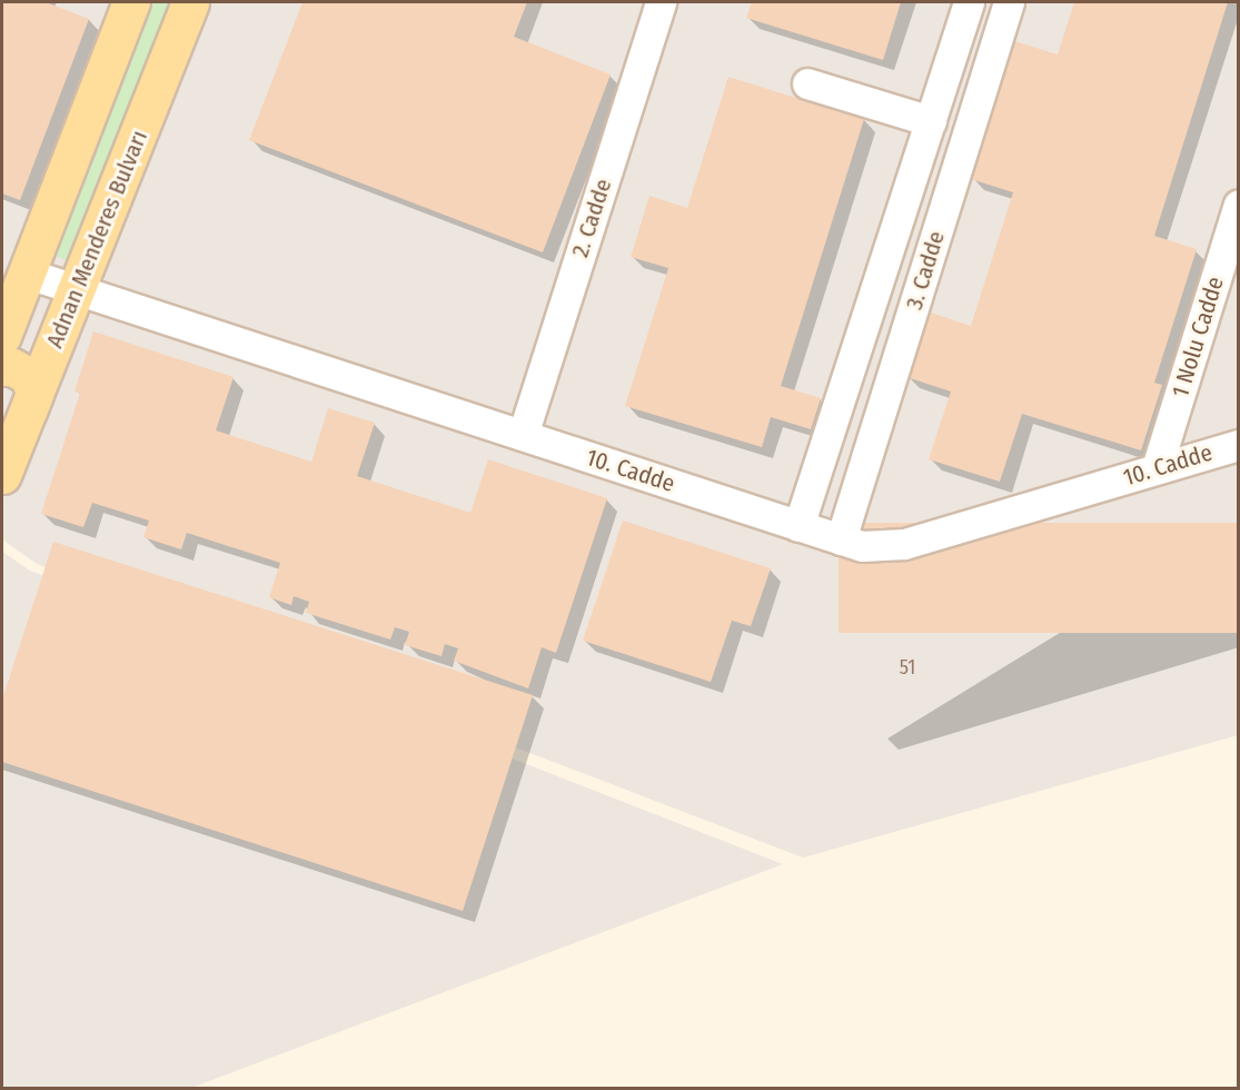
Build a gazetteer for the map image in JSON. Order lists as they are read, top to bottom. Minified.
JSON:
{"streets":{"main road":["Adnan Menderes Bulvarı"],"street":["2. Cadde","3. Cadde","1 Nolu Cadde","10. Cadde"]},"crossings":[["2. Cadde","10. Cadde"],["Adnan Menderes Bulvarı","10. Cadde"],["3. Cadde","10. Cadde"],["1 Nolu Cadde","10. Cadde"]],"house_numbers":["51"]}
